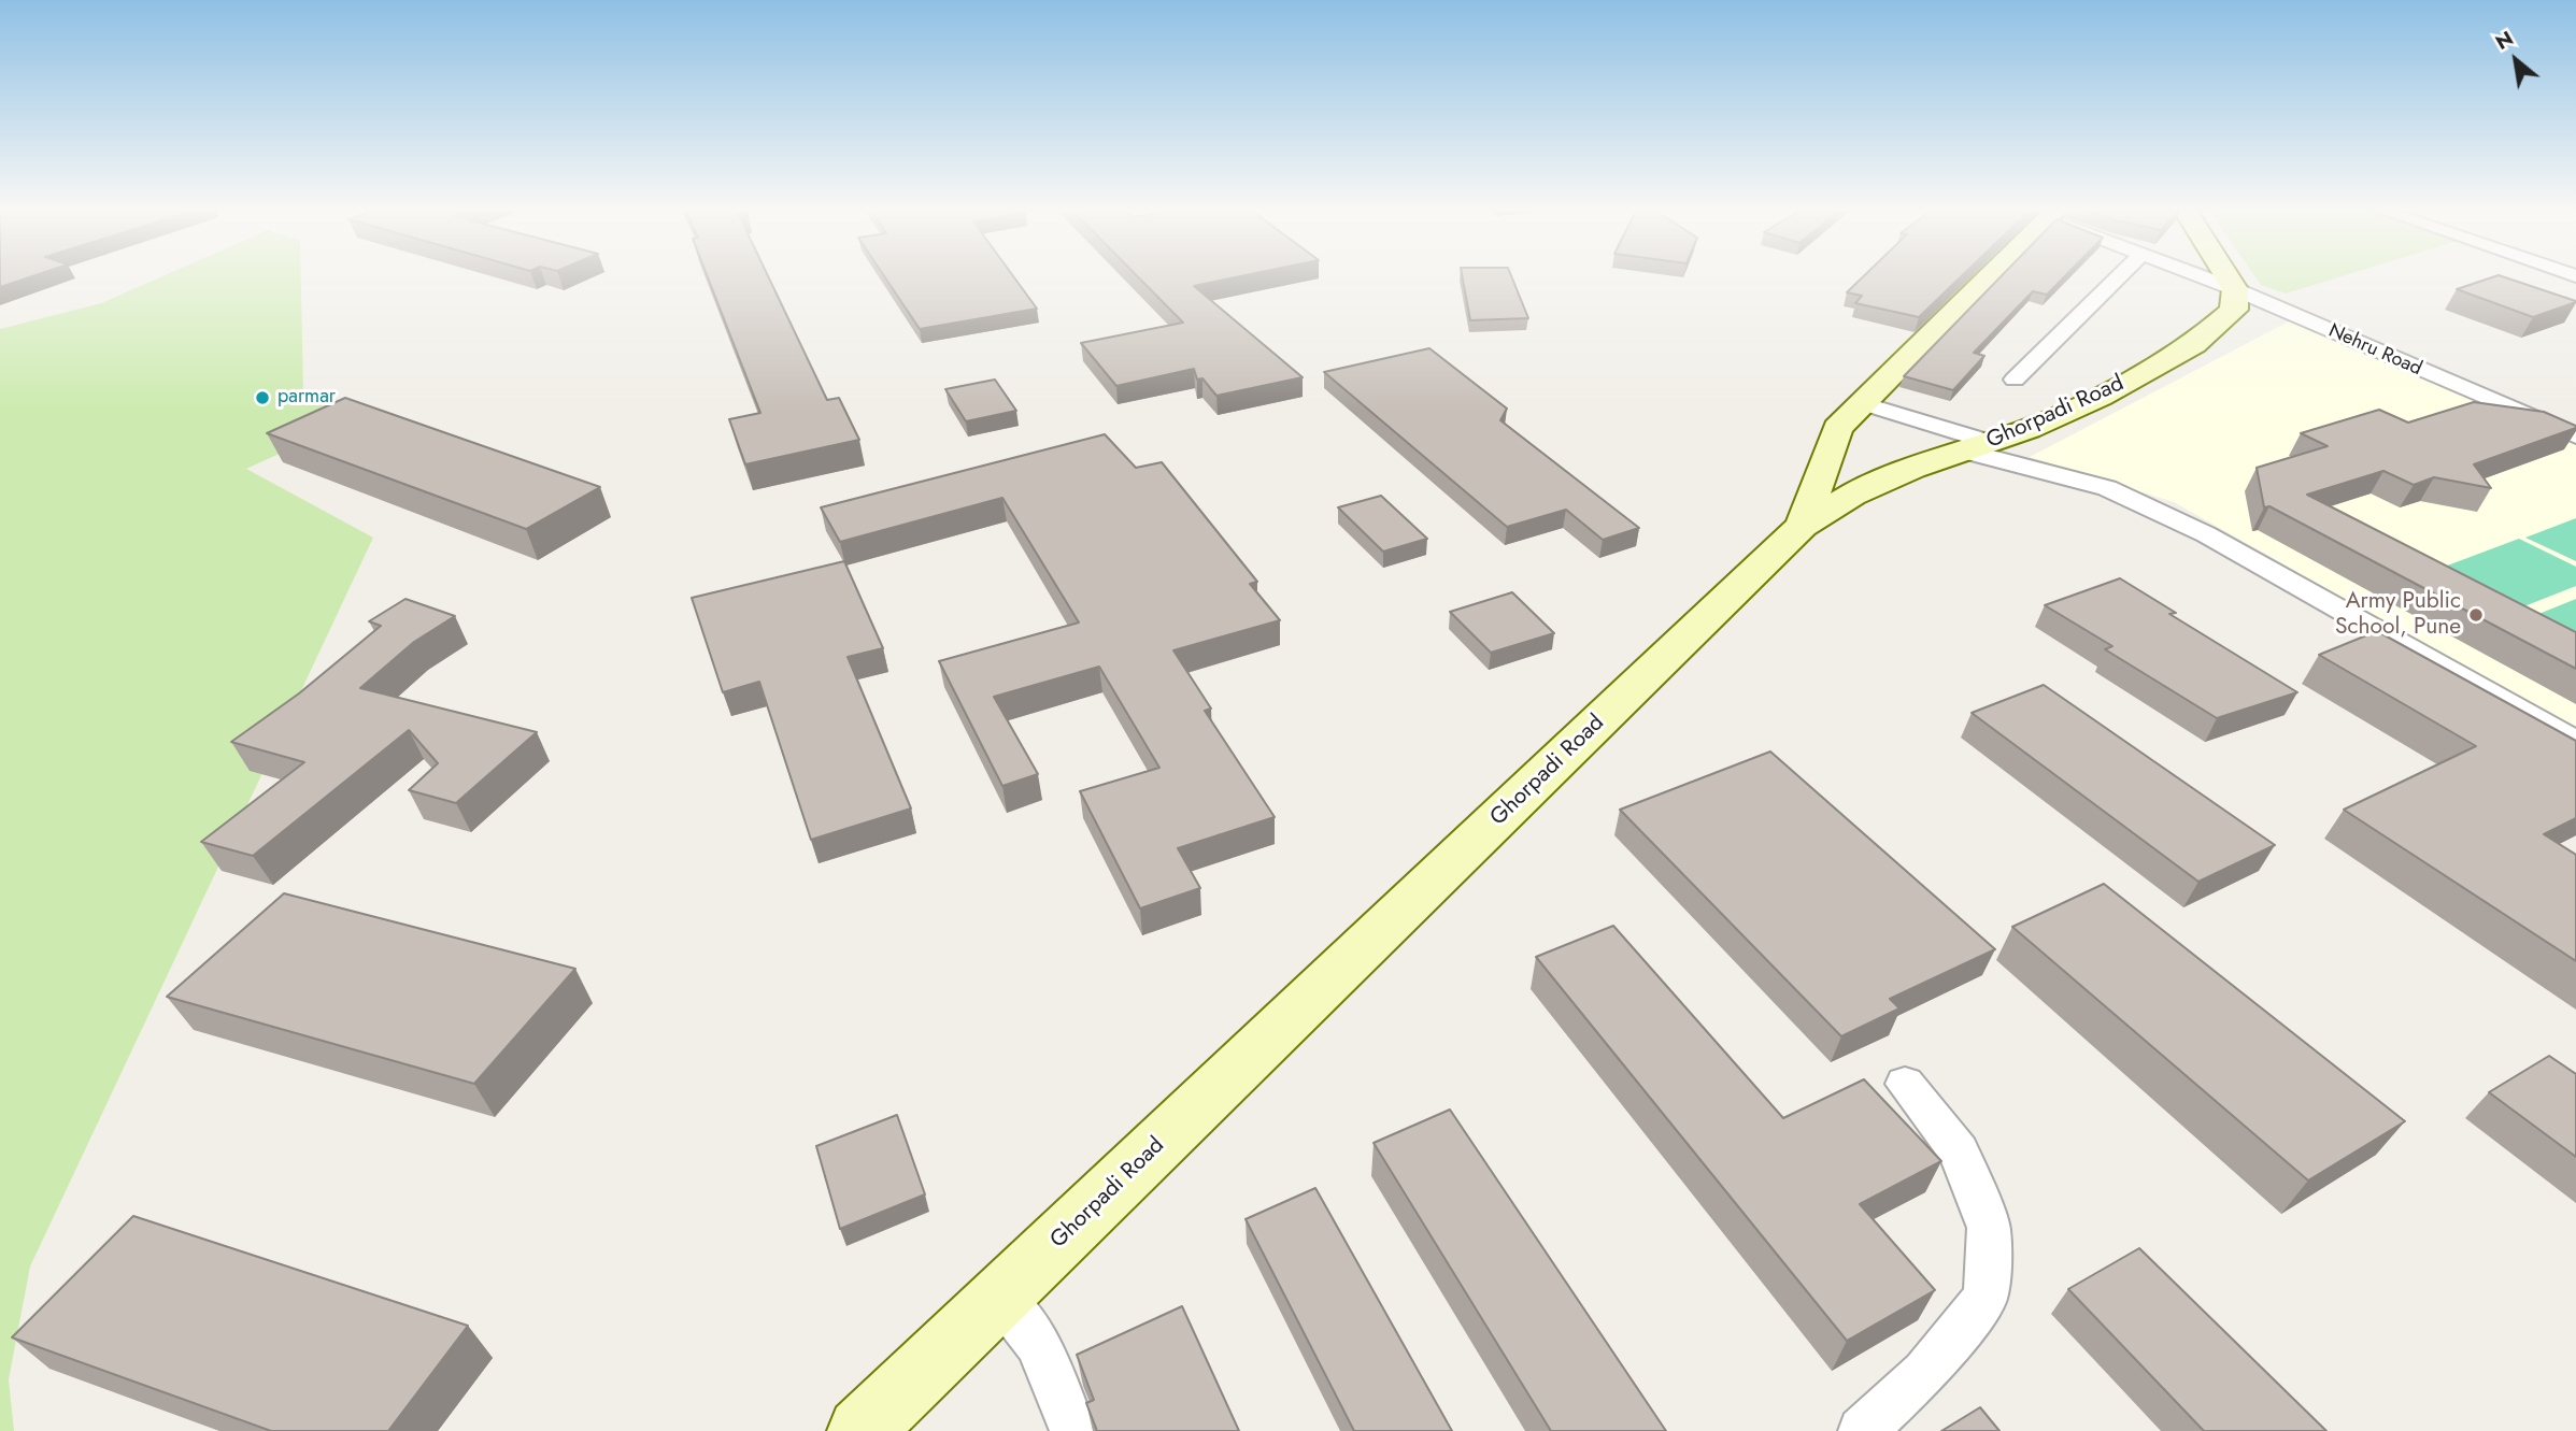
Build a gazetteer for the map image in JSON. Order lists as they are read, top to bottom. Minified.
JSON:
{"streets":{"main road":["Ghorpadi Road"],"street":["Nehru Road"]},"crossings":[["Nehru Road","Ghorpadi Road"]],"places":["parmar","Army Public School, Pune"],"north":"top left"}
